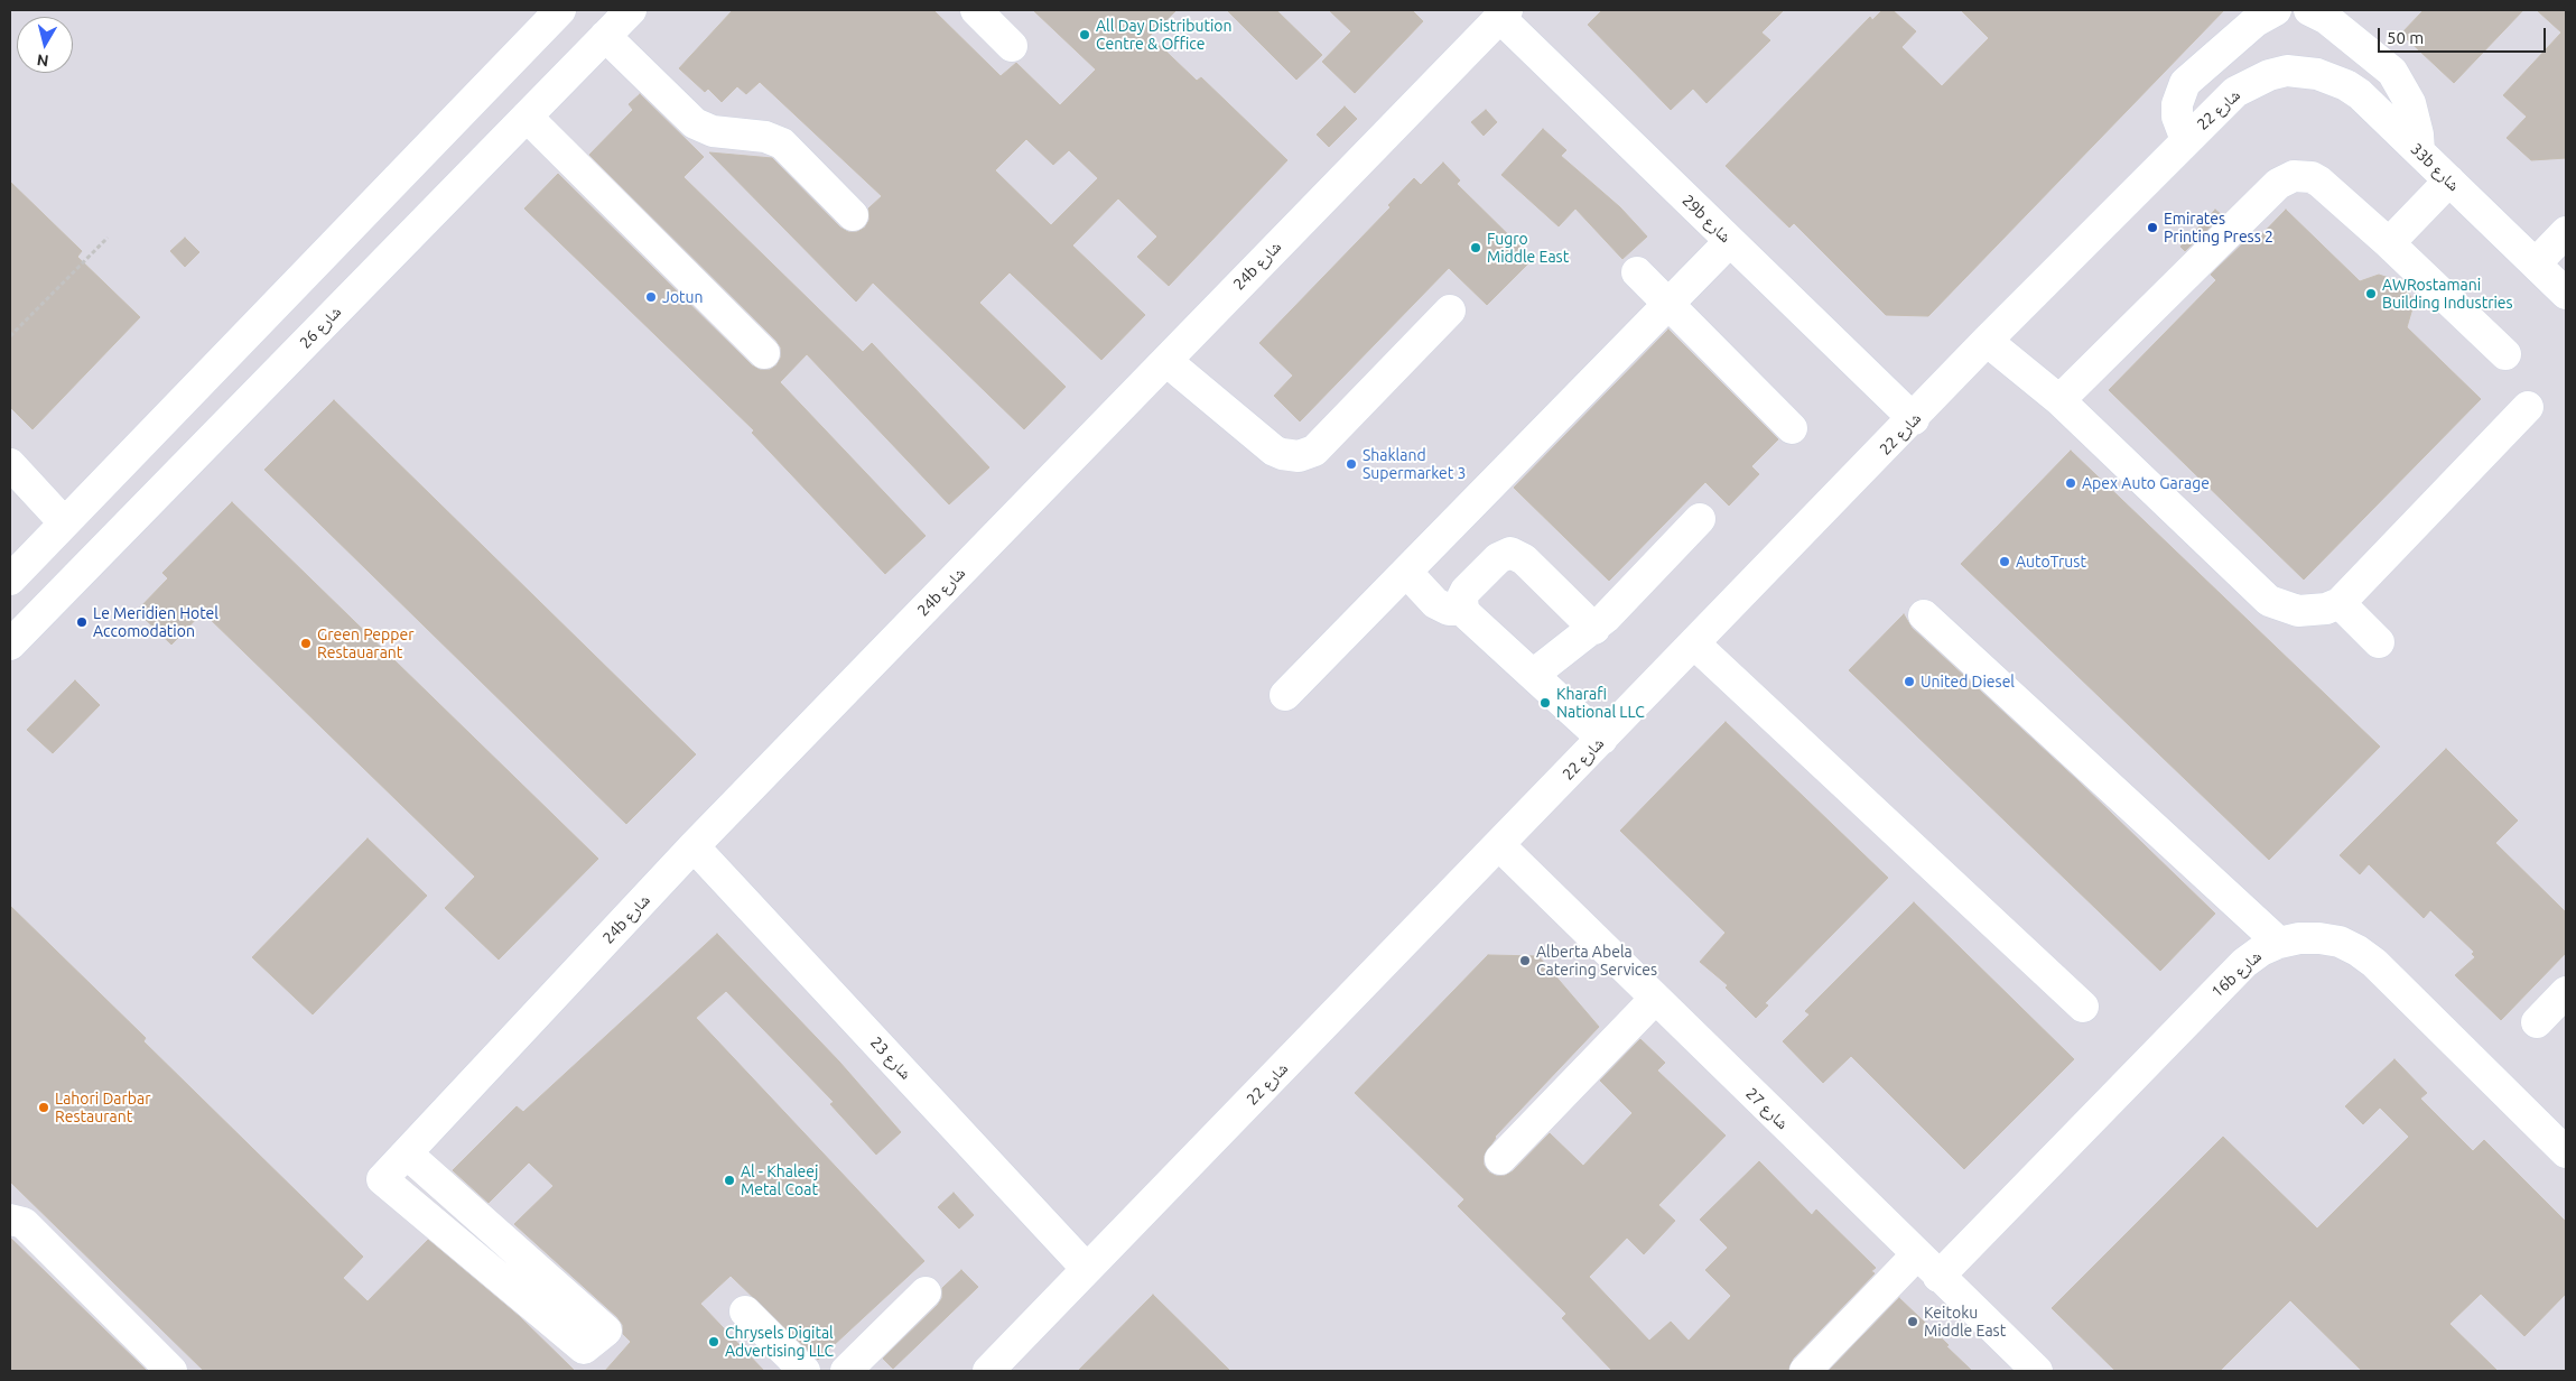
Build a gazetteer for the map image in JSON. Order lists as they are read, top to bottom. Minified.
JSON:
{"streets":{"street":["شارع 22","33b شارع","29b شارع","24b شارع","شارع 26","16b شارع","شارع 23","شارع 27"]},"crossings":[["شارع 22","33b شارع"],["شارع 22","29b شارع"],["شارع 22","شارع 23"],["شارع 22","شارع 27"],["29b شارع","24b شارع"],["24b شارع","شارع 23"],["16b شارع","شارع 27"]],"places":["All Day Distribution Centre & Office","Emirates Printing Press 2","Fugro Middle East","AWRostamani Building Industries","Jotun","Shakland Supermarket 3","Apex Auto Garage","AutoTrust","Le Meridien Hotel Accomodation","Green Pepper Restauarant","United Diesel","Kharafi National LLC","Alberta Abela Catering Services","Lahori Darbar Restaurant","Al - Khaleej Metal Coat","Keitoku Middle East","Chrysels Digital Advertising LLC"],"scale_bar":"50 m","north":"bottom"}
